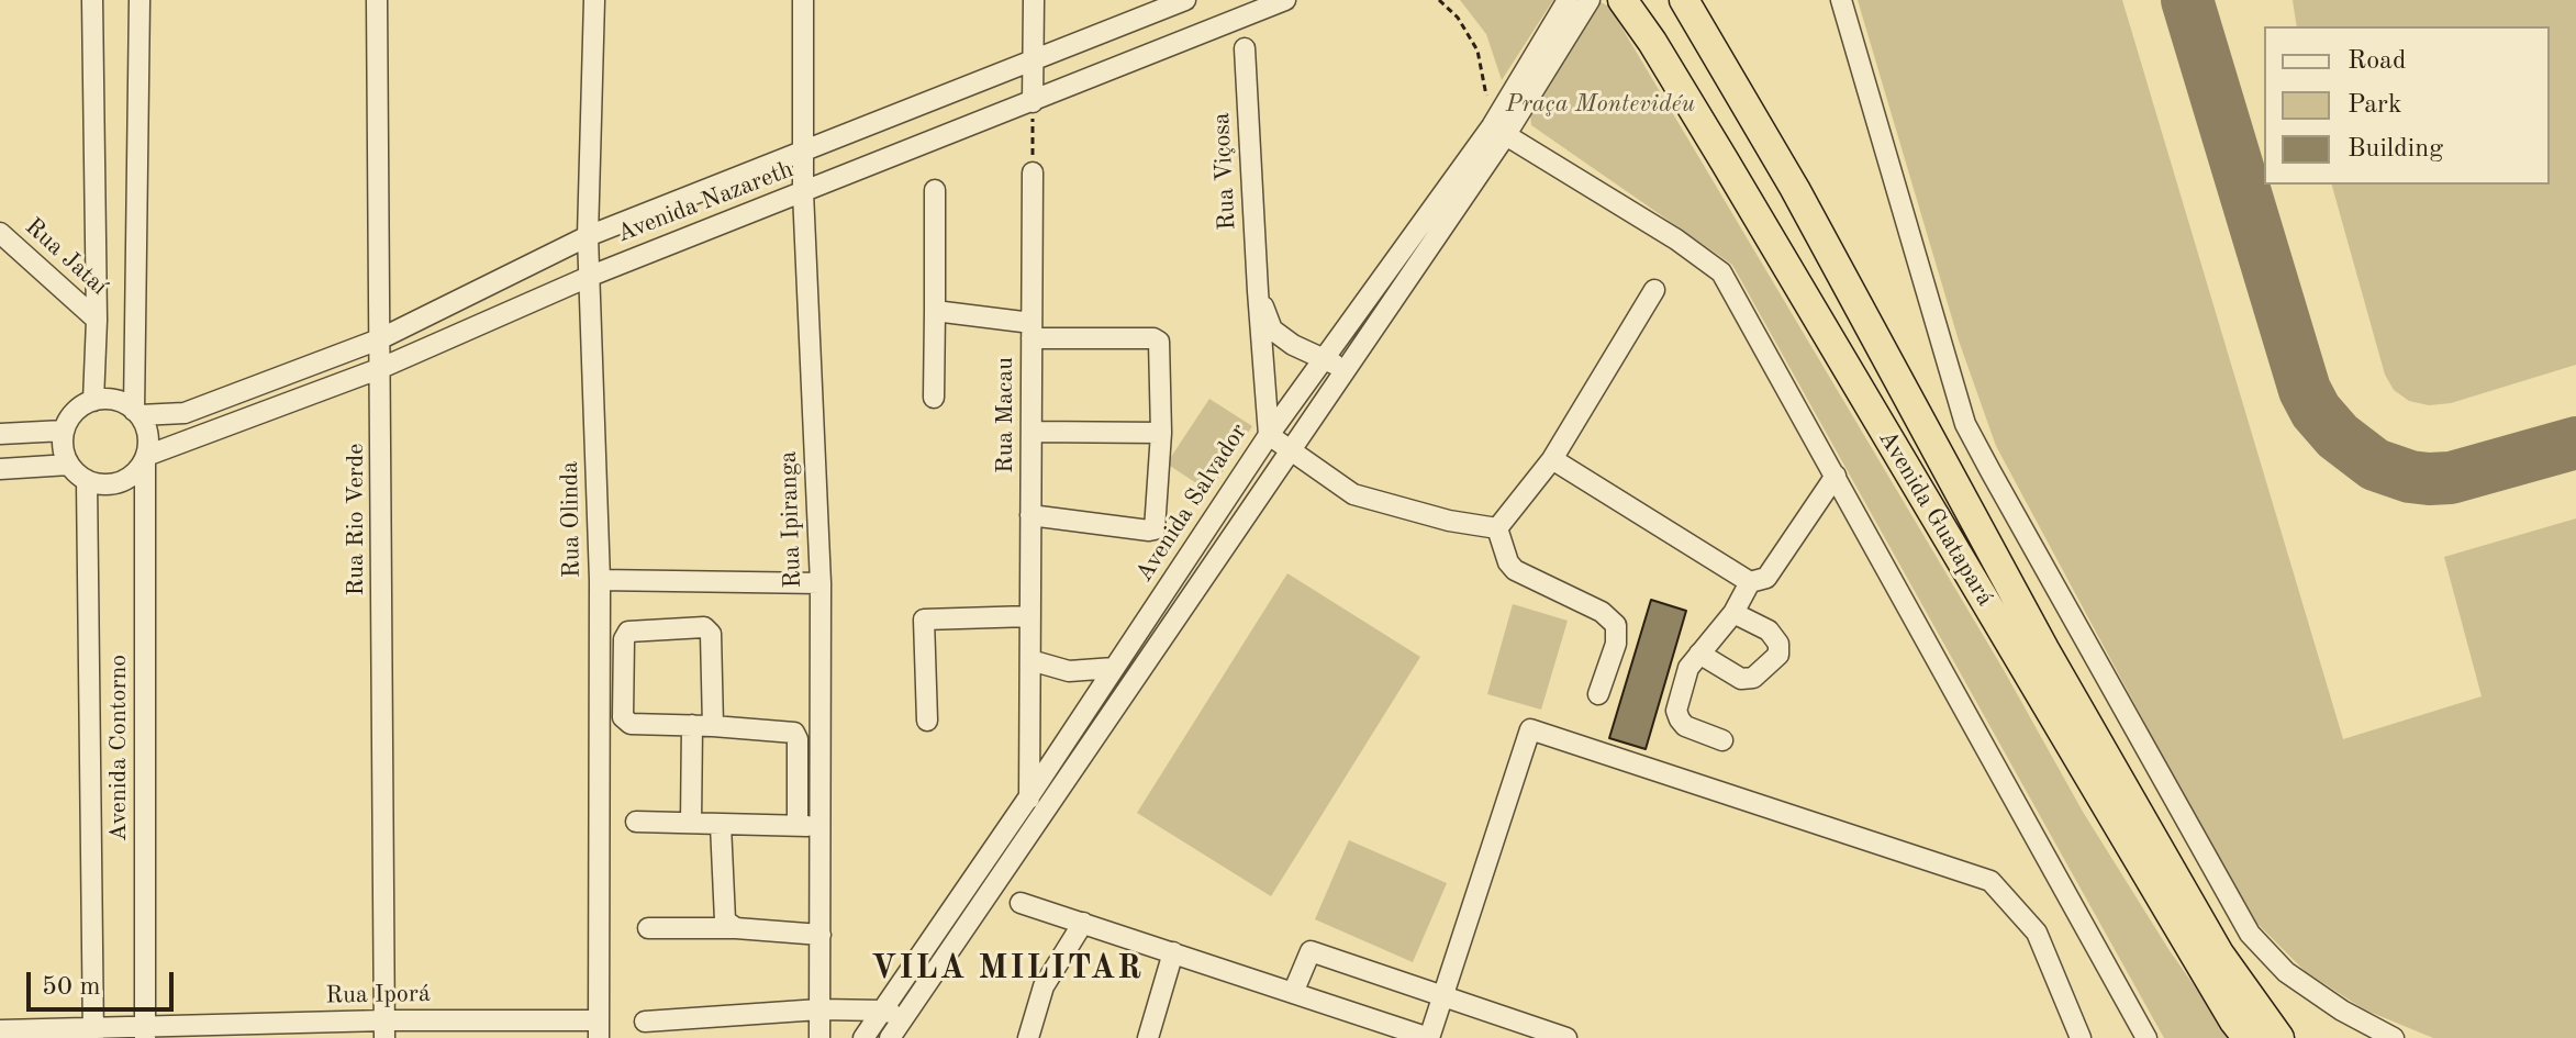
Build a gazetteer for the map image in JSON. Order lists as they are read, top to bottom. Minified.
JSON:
{"streets":{"highway":["Avenida Guatapará"],"street":["Rua Viçosa","Avenida Nazareth","Rua Jataí","Rua Macau","Avenida Salvador","Rua Rio Verde","Rua Olinda","Rua Ipiranga","Avenida Contorno","Rua Iporá"]},"crossings":[["Rua Viçosa","Avenida Salvador"],["Avenida Nazareth","Rua Rio Verde"],["Avenida Nazareth","Rua Olinda"],["Avenida Nazareth","Rua Ipiranga"],["Avenida Nazareth","Avenida Contorno"],["Rua Macau","Avenida Salvador"],["Rua Rio Verde","Rua Iporá"],["Rua Olinda","Rua Iporá"],["Avenida Contorno","Rua Iporá"]],"districts":["VILA MILITAR"],"parks":["Praça Montevidéu"],"legend":["Road","Park","Building"],"scale_bar":"50 m"}
